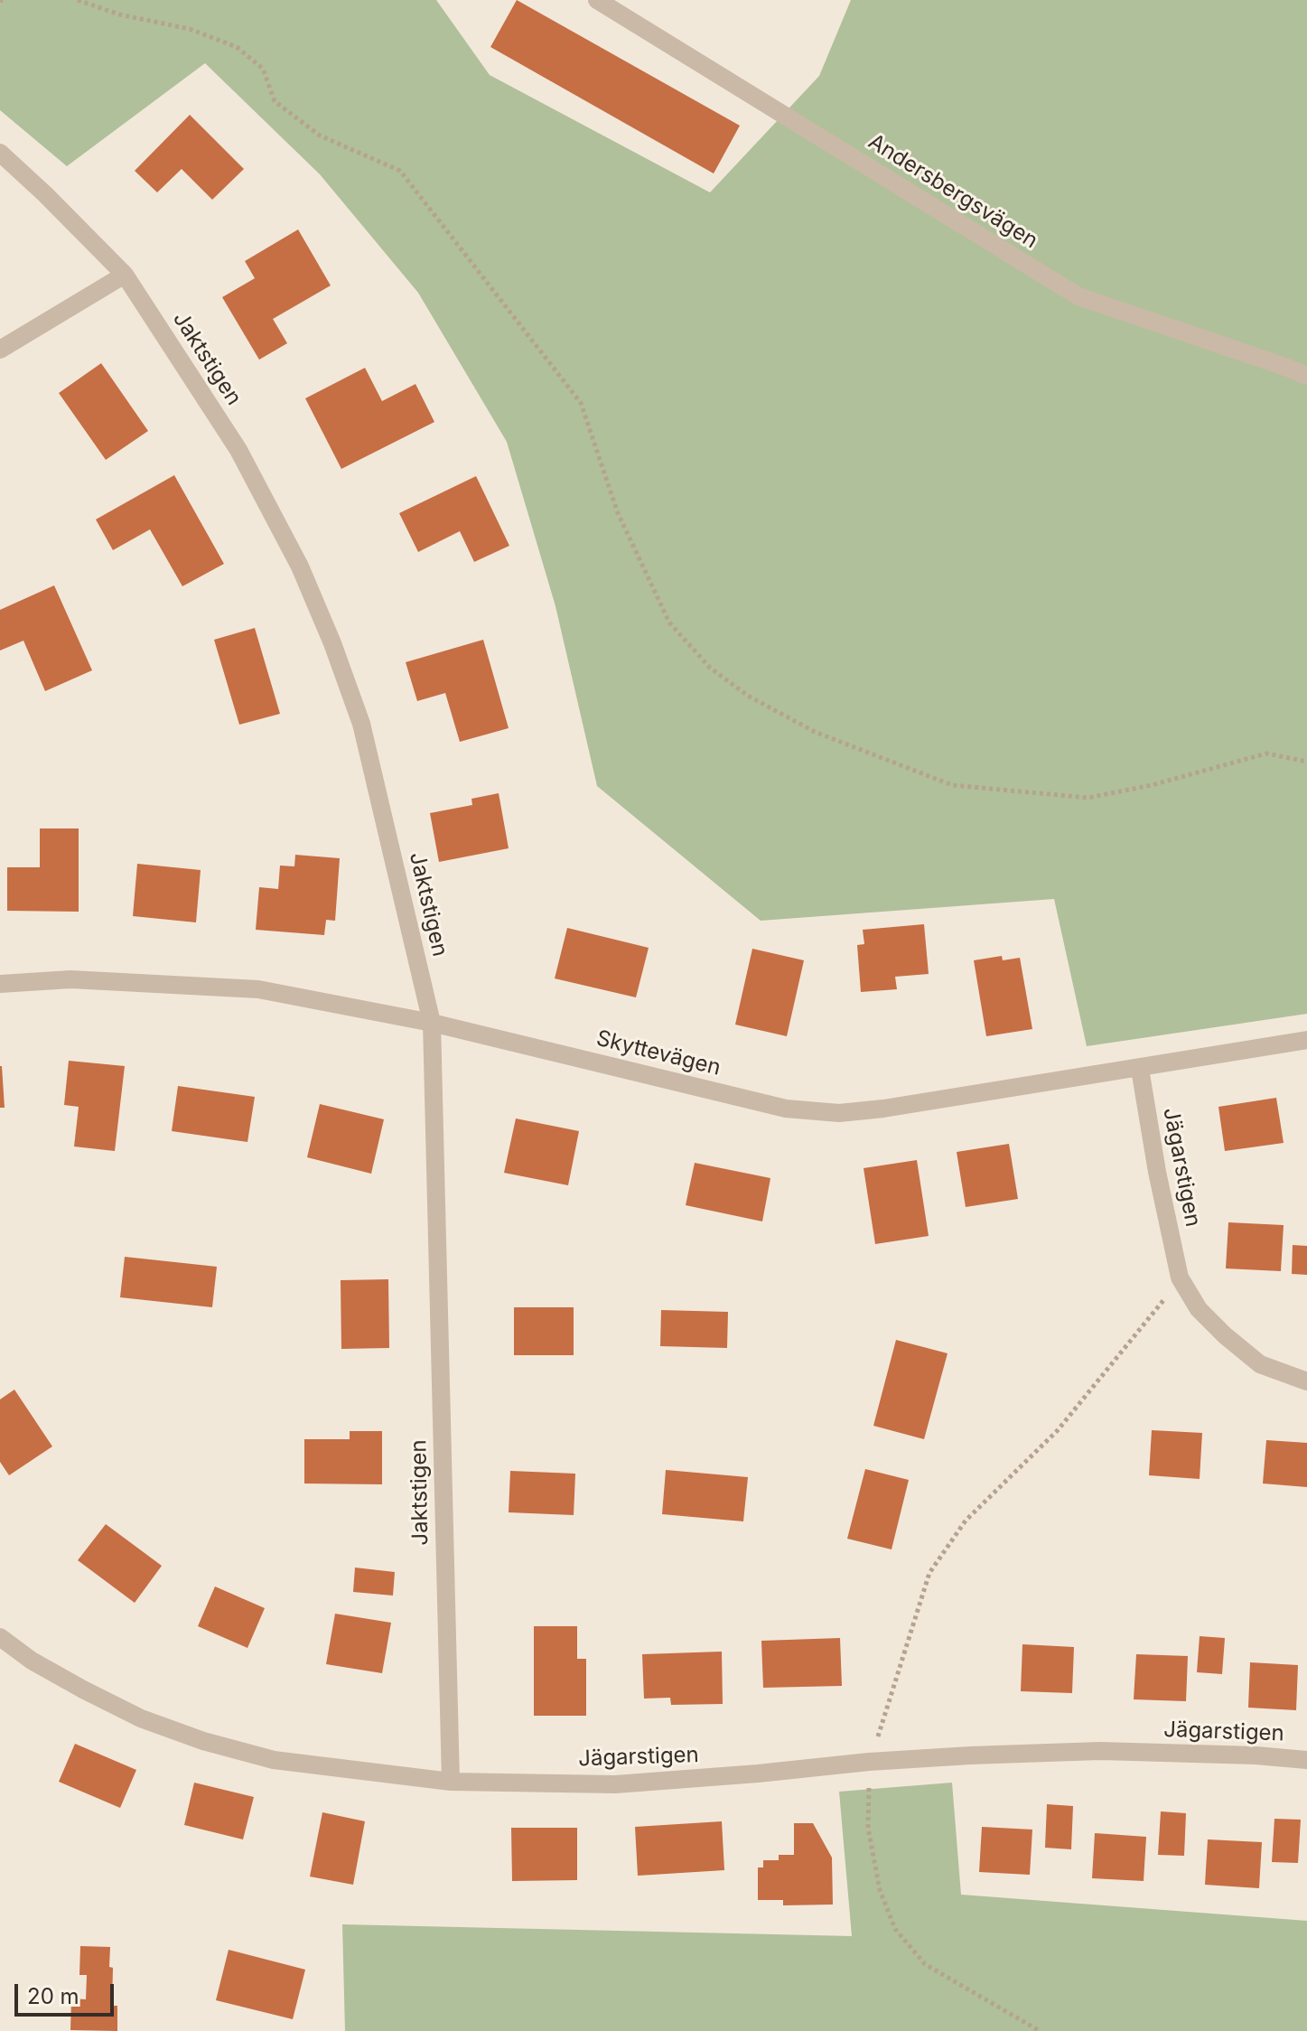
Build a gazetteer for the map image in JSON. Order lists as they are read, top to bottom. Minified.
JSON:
{"streets":{"street":["Andersbergsvägen","Jaktstigen","Skyttevägen","Jägarstigen"]},"crossings":[["Jaktstigen","Skyttevägen"],["Jaktstigen","Jägarstigen"],["Skyttevägen","Jägarstigen"]],"scale_bar":"20 m"}
